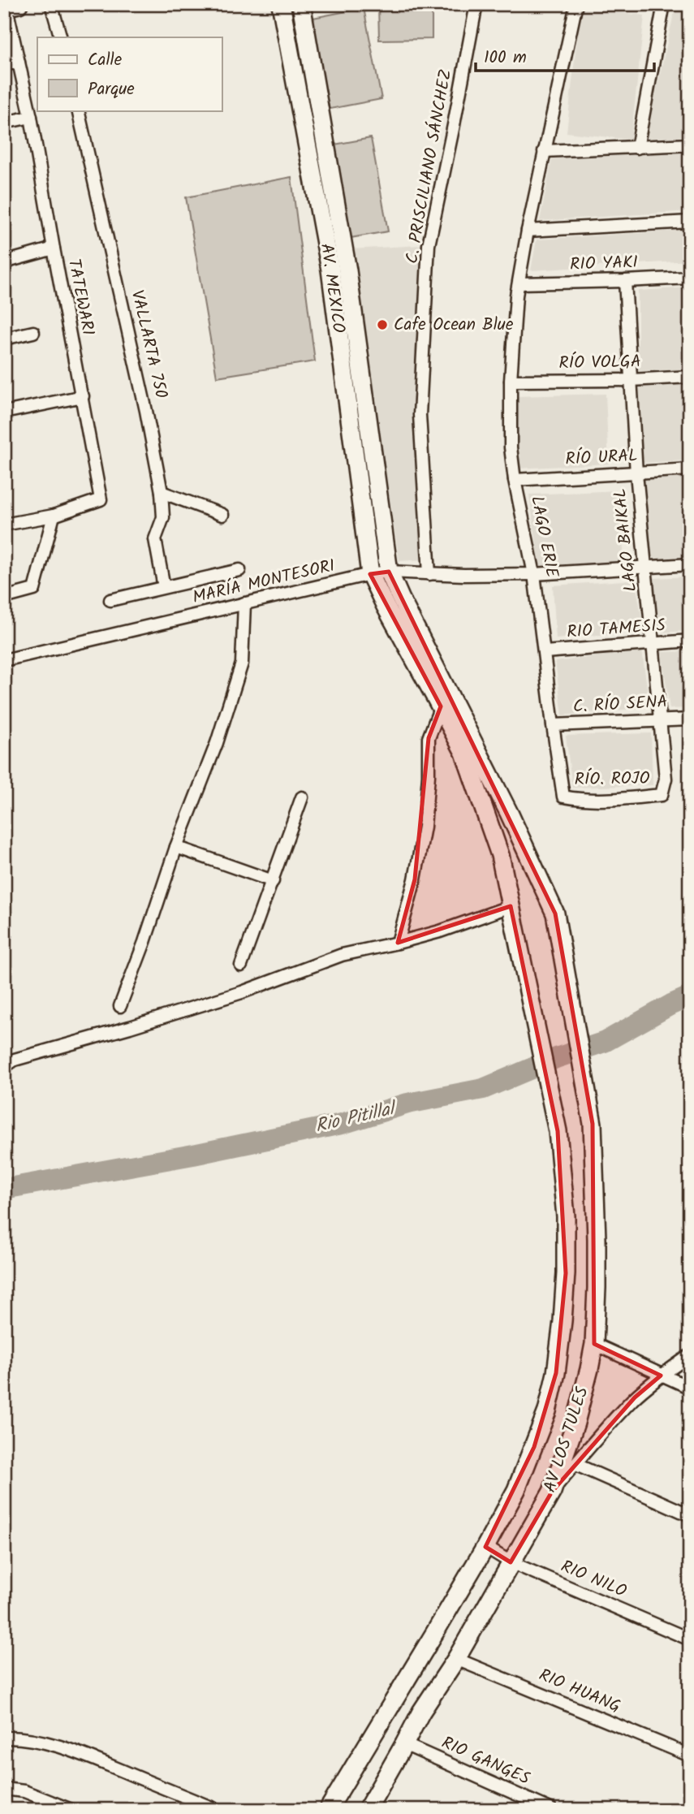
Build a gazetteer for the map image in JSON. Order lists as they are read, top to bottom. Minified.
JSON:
{"streets":{"main road":["AV. MEXICO","AV LOS TULES"],"street":["C. PRISCILIANO SÁNCHEZ","RIO YAKI","TATEWARI","VALLARTA 750","RÍO VOLGA","RÍO URAL","LAGO ERIE","LAGO BAIKAL","MARÍA MONTESORI","RIO TAMESIS","C. RÍO SENA","RÍO. ROJO","RIO NILO","RIO HUANG","RIO GANGES"]},"crossings":[["C. PRISCILIANO SÁNCHEZ","MARÍA MONTESORI"],["RIO YAKI","LAGO ERIE"],["RIO YAKI","LAGO BAIKAL"],["AV. MEXICO","MARÍA MONTESORI"],["AV. MEXICO","AV LOS TULES"],["RÍO VOLGA","LAGO ERIE"],["RÍO VOLGA","LAGO BAIKAL"],["RÍO URAL","LAGO ERIE"],["RÍO URAL","LAGO BAIKAL"],["LAGO ERIE","MARÍA MONTESORI"],["LAGO ERIE","RIO TAMESIS"],["LAGO ERIE","C. RÍO SENA"],["LAGO ERIE","RÍO. ROJO"],["LAGO BAIKAL","MARÍA MONTESORI"],["LAGO BAIKAL","RIO TAMESIS"],["LAGO BAIKAL","C. RÍO SENA"],["LAGO BAIKAL","RÍO. ROJO"],["AV LOS TULES","RIO NILO"],["AV LOS TULES","RIO HUANG"],["AV LOS TULES","RIO GANGES"]],"water":["Rio Pitillal"],"places":["Cafe Ocean Blue"],"legend":["Calle","Parque"],"scale_bar":"100 m"}
